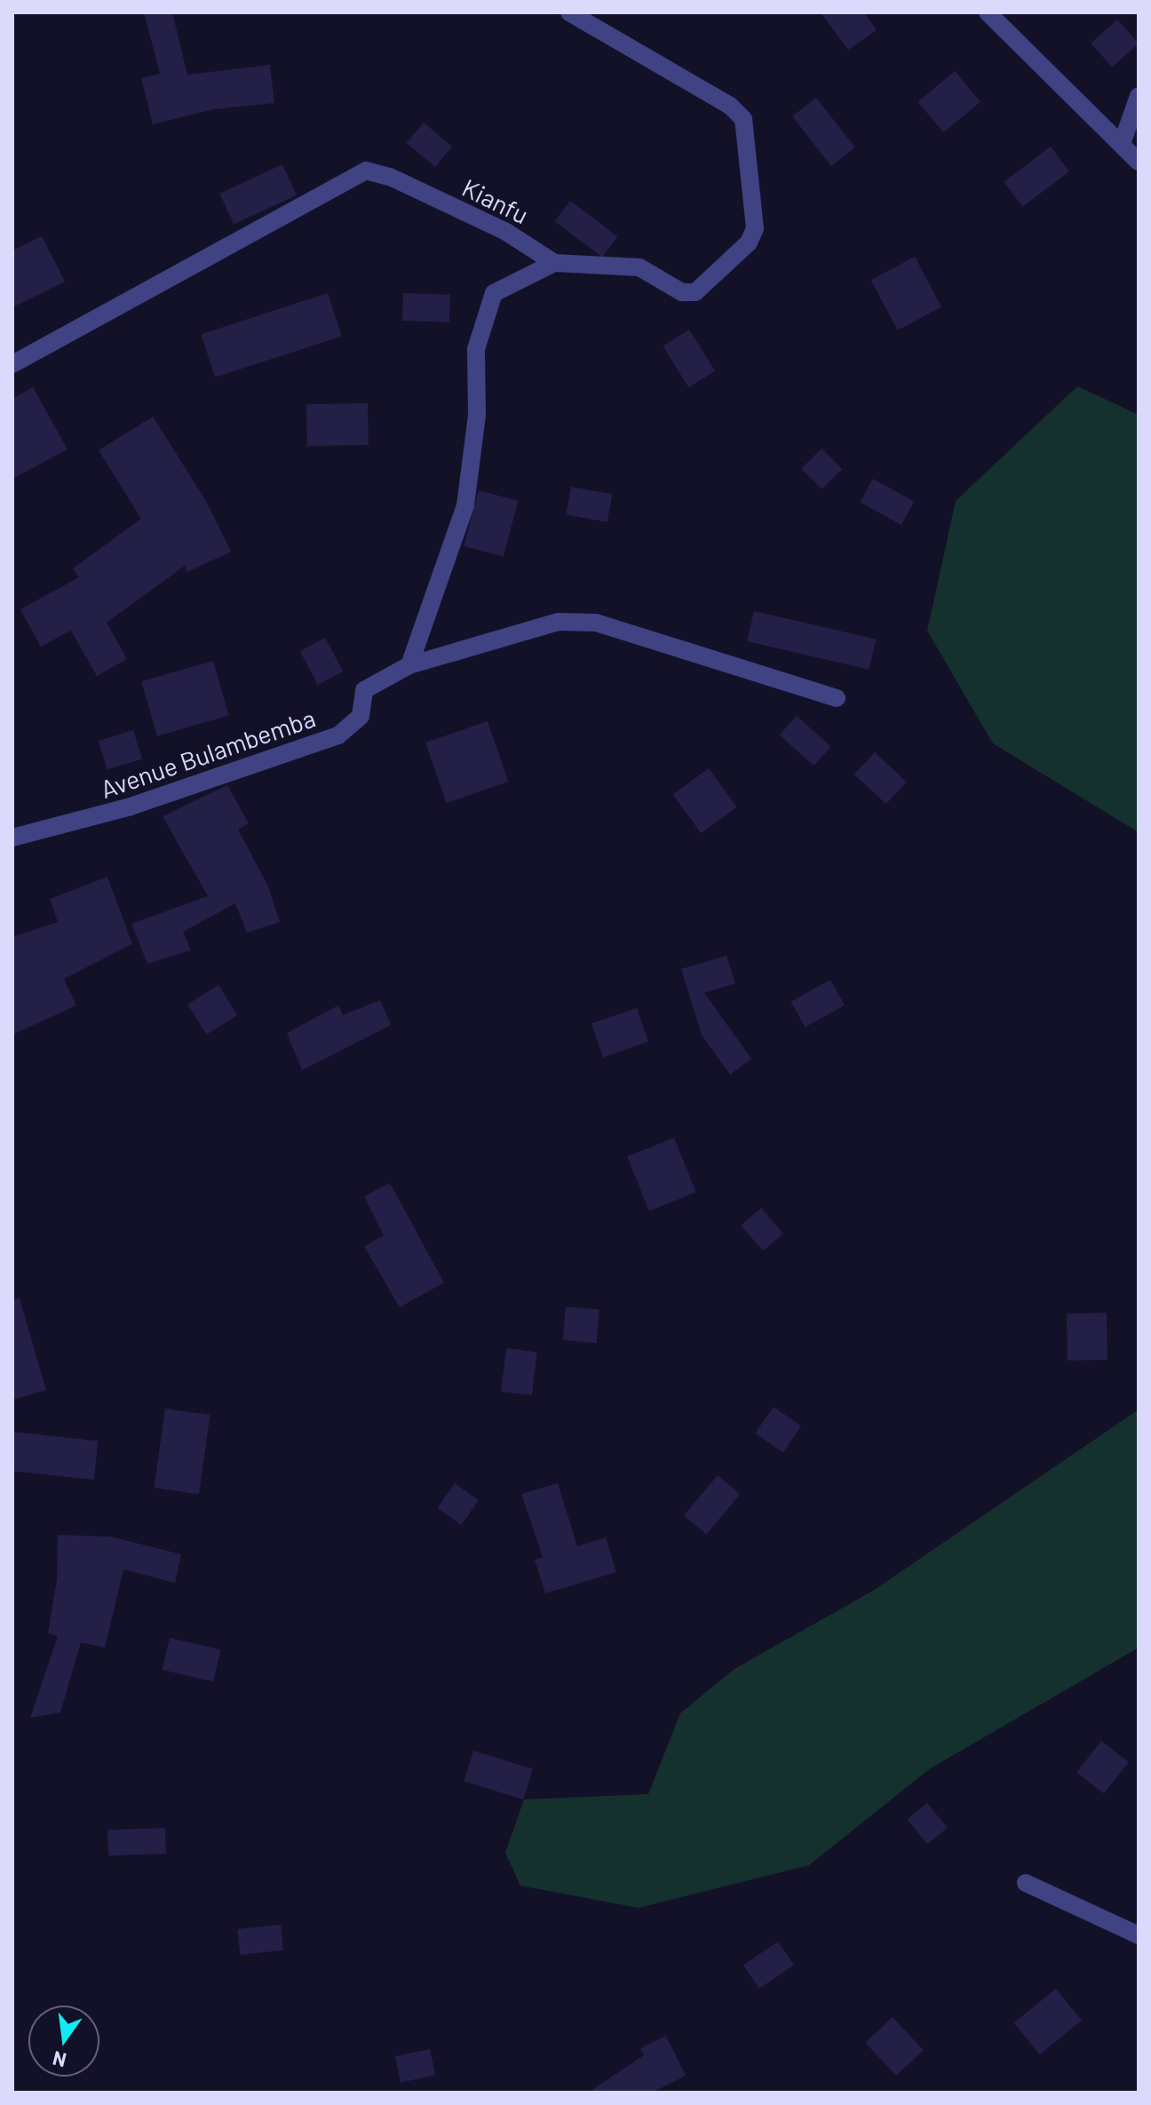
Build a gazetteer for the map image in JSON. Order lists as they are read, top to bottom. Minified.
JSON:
{"streets":{"street":["Kianfu","Avenue Bulambemba"]},"north":"bottom"}
